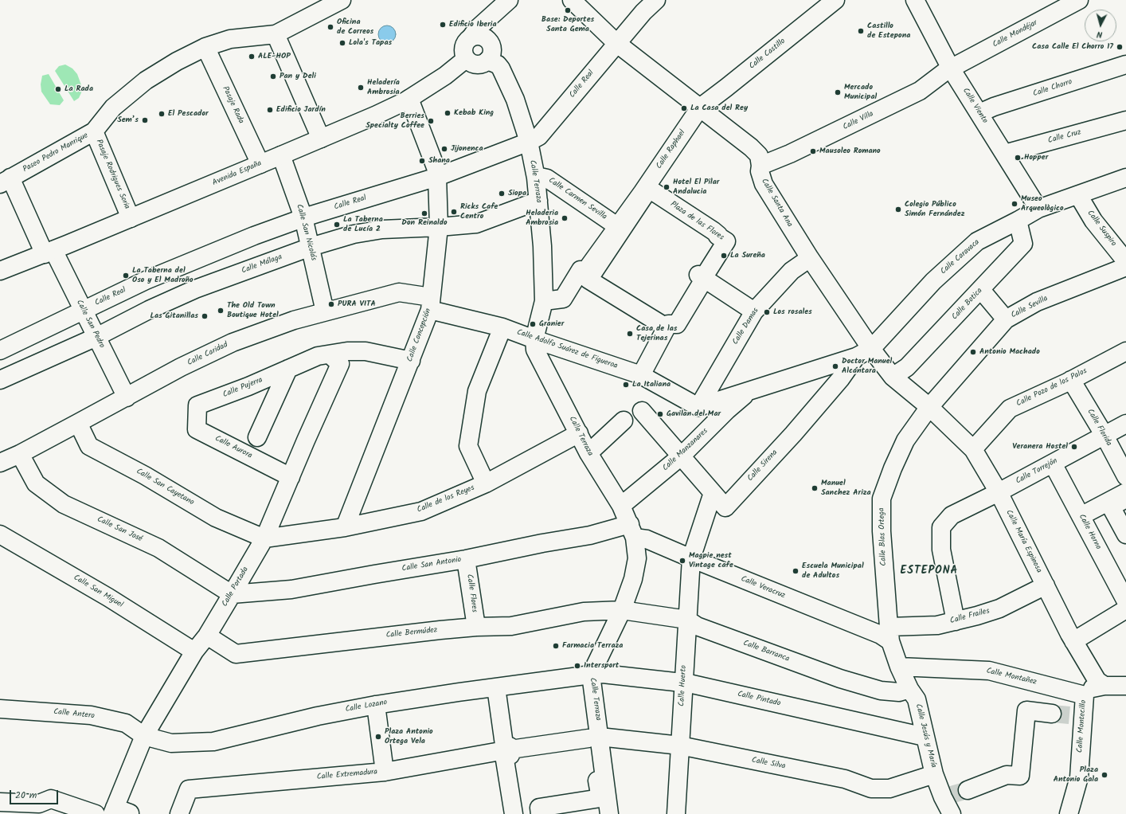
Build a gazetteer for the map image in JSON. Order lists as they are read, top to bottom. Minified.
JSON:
{"streets":{"street":["Calle Mondéjar","Calle Castillo","Calle Real","Calle Chorro","Pasaje Rada","Calle Viento","Calle Villa","Calle Cruz","Calle Raphael","Paseo Pedro Manrique","Avenida España","Pasaje Rodrigues Soria","Calle Terraza","Calle Carmen Sevilla","Calle Santa Ana","Plaza de las Flores","Calle Suspiro","Calle San Nicolás","Calle Caravaca","Calle Málaga","Calle Botica","Calle Sevilla","Calle San Pedro","Calle Damas","Calle Concepción","Calle Adolfo Suárez de Figueroa","Calle Caridad","Calle Pujerra","Calle Pozo de los Palos","Calle Florida","Calle Aurora","Calle Manzanares","Calle Sirena","Calle Torrejón","Calle San Cayetano","Calle de los Reyes","Calle San José","Calle Horno","Calle Blas Ortega","Calle María Espinosa","Calle San Antonio","Calle Portada","Calle Veracruz","Calle San Miguel","Calle Flores","Calle Frailes","Calle Bermúdez","Calle Barranca","Calle Montañez","Calle Huerto","Calle Pintado","Calle Lozano","Calle Antero","Calle Montecillo","Calle Jesús y María","Calle Silva","Calle Extremadura"]},"crossings":[["Calle Mondéjar","Calle Viento"],["Calle Mondéjar","Calle Villa"],["Calle Castillo","Calle Raphael"],["Calle Castillo","Calle Santa Ana"],["Calle Real","Calle Terraza"],["Calle Real","Calle Santa Ana"],["Calle Real","Calle San Nicolás"],["Calle Real","Calle San Pedro"],["Calle Real","Calle Concepción"],["Calle Chorro","Calle Viento"],["Pasaje Rada","Paseo Pedro Manrique"],["Pasaje Rada","Avenida España"],["Calle Viento","Calle Villa"],["Calle Viento","Calle Cruz"],["Calle Viento","Calle Caravaca"],["Calle Villa","Calle Santa Ana"],["Calle Raphael","Calle Santa Ana"],["Calle Raphael","Plaza de las Flores"],["Paseo Pedro Manrique","Pasaje Rodrigues Soria"],["Paseo Pedro Manrique","Calle San Pedro"],["Avenida España","Pasaje Rodrigues Soria"],["Avenida España","Calle Terraza"],["Avenida España","Calle San Nicolás"],["Avenida España","Calle San Pedro"],["Avenida España","Calle Concepción"],["Calle Terraza","Calle Carmen Sevilla"],["Calle Terraza","Calle Málaga"],["Calle Terraza","Calle Adolfo Suárez de Figueroa"],["Calle Terraza","Calle Manzanares"],["Calle Terraza","Calle de los Reyes"],["Calle Terraza","Calle San Antonio"],["Calle Terraza","Calle Veracruz"],["Calle Terraza","Calle Bermúdez"],["Calle Terraza","Calle Barranca"],["Calle Terraza","Calle Pintado"],["Calle Terraza","Calle Lozano"],["Calle Terraza","Calle Silva"],["Calle Terraza","Calle Extremadura"],["Calle Santa Ana","Calle Caravaca"],["Calle Santa Ana","Calle Botica"],["Calle Santa Ana","Calle Sevilla"],["Calle Santa Ana","Calle Damas"],["Calle Santa Ana","Calle Manzanares"],["Calle Santa Ana","Calle Blas Ortega"],["Calle Santa Ana","Calle María Espinosa"],["Calle Suspiro","Calle Caravaca"],["Calle San Nicolás","Calle Málaga"],["Calle San Nicolás","Calle Caridad"],["Calle Caravaca","Calle Botica"],["Calle Caravaca","Calle Manzanares"],["Calle Málaga","Calle San Pedro"],["Calle Málaga","Calle Concepción"],["Calle Sevilla","Calle Blas Ortega"],["Calle Sevilla","Calle María Espinosa"],["Calle San Pedro","Calle Caridad"],["Calle Damas","Calle Adolfo Suárez de Figueroa"],["Calle Damas","Calle Manzanares"],["Calle Concepción","Calle Adolfo Suárez de Figueroa"],["Calle Concepción","Calle Caridad"],["Calle Concepción","Calle Pujerra"],["Calle Concepción","Calle de los Reyes"],["Calle Adolfo Suárez de Figueroa","Calle Caridad"],["Calle Adolfo Suárez de Figueroa","Calle Manzanares"],["Calle Caridad","Calle San Cayetano"],["Calle Caridad","Calle San José"],["Calle Pujerra","Calle Aurora"],["Calle Pujerra","Calle Portada"],["Calle Pozo de los Palos","Calle Florida"],["Calle Pozo de los Palos","Calle María Espinosa"],["Calle Florida","Calle Torrejón"],["Calle Aurora","Calle Portada"],["Calle Manzanares","Calle Sirena"],["Calle Torrejón","Calle Horno"],["Calle Torrejón","Calle María Espinosa"],["Calle Torrejón","Calle Frailes"],["Calle San Cayetano","Calle de los Reyes"],["Calle San Cayetano","Calle Portada"],["Calle de los Reyes","Calle Portada"],["Calle San José","Calle San Antonio"],["Calle San José","Calle Portada"],["Calle Blas Ortega","Calle María Espinosa"],["Calle Blas Ortega","Calle Veracruz"],["Calle Blas Ortega","Calle Frailes"],["Calle Blas Ortega","Calle Jesús y María"],["Calle María Espinosa","Calle Frailes"],["Calle San Antonio","Calle Portada"],["Calle San Antonio","Calle Veracruz"],["Calle San Antonio","Calle Flores"],["Calle Portada","Calle San Miguel"],["Calle Portada","Calle Bermúdez"],["Calle Portada","Calle Lozano"],["Calle Portada","Calle Antero"],["Calle Veracruz","Calle Frailes"],["Calle Veracruz","Calle Huerto"],["Calle Veracruz","Calle Jesús y María"],["Calle Flores","Calle Bermúdez"],["Calle Frailes","Calle Jesús y María"],["Calle Bermúdez","Calle Barranca"],["Calle Barranca","Calle Huerto"],["Calle Barranca","Calle Jesús y María"],["Calle Montañez","Calle Montecillo"],["Calle Montañez","Calle Jesús y María"],["Calle Huerto","Calle Pintado"],["Calle Huerto","Calle Silva"],["Calle Pintado","Calle Lozano"],["Calle Pintado","Calle Jesús y María"],["Calle Lozano","Calle Antero"],["Calle Jesús y María","Calle Silva"],["Calle Silva","Calle Extremadura"]],"districts":["ESTEPONA"],"places":["Base: Deportes Santa Gema","Edificio Iberia","Oficina de Correos","Castillo de Estepona","Lola's Tapas","Casa Calle El Chorro 17","ALE-HOP","Pan y Deli","Heladería Ambrosia","La Rada","Mercado Municipal","La Casa del Rey","Edificio Jardín","Kebab King","El Pescador","Sem’s","Berries Specialty Coffee","Jijonenca","Mausoleo Romano","Hopper","Shana","Hotel El Pilar Andalucia","Siopa","Museo Arqueològico","Colegio Público Simón Fernández","Ricks Cafe Centro","Don Reinaldo","Heladeria Ambrosia","La Taberna de Lucía 2","La Sureña","La Taberna del Oso y El Madroño","PURA VITA","The Old Town Boutique Hotel","Los rosales","Las Gitanillas","Granier","Casa de las Tejerinas","Antonio Machado","Doctor Manuel Alcántara","La Italiana","Gavilan del Mar","Veranera Hostel","Manuel Sanchez Ariza","Magpie nest Vintage cafe","Escuela Municipal de Adultos","Farmacia Terraza","Intersport","Plaza Antonio Ortega Vela","Plaza Antonio Gala"],"scale_bar":"20 m","north":"bottom"}
